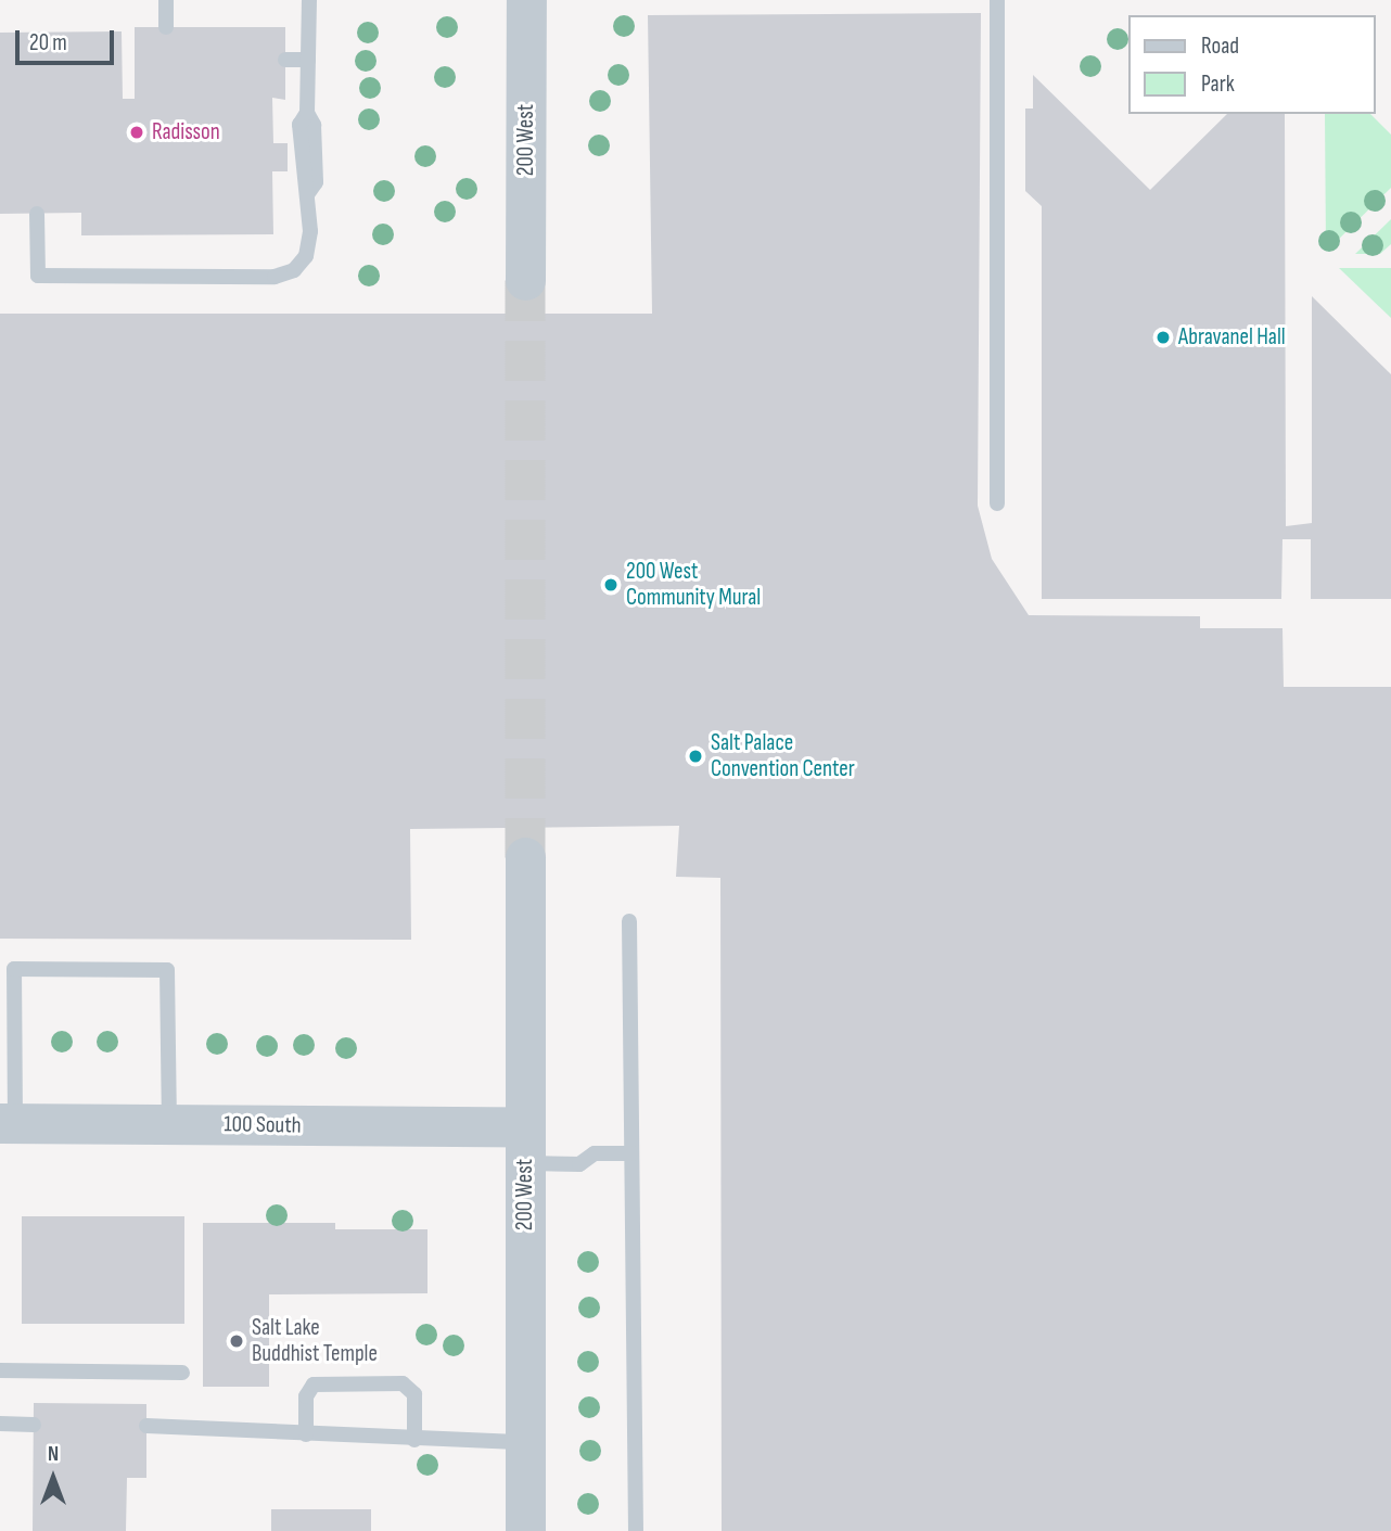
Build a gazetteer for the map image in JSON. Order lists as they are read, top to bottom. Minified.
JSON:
{"streets":{"street":["200 West","100 South"]},"crossings":[["200 West","100 South"]],"places":["Radisson","Abravanel Hall","200 West Community Mural","Salt Palace Convention Center","Salt Lake Buddhist Temple"],"legend":["Road","Park"],"scale_bar":"20 m","north":"top"}
